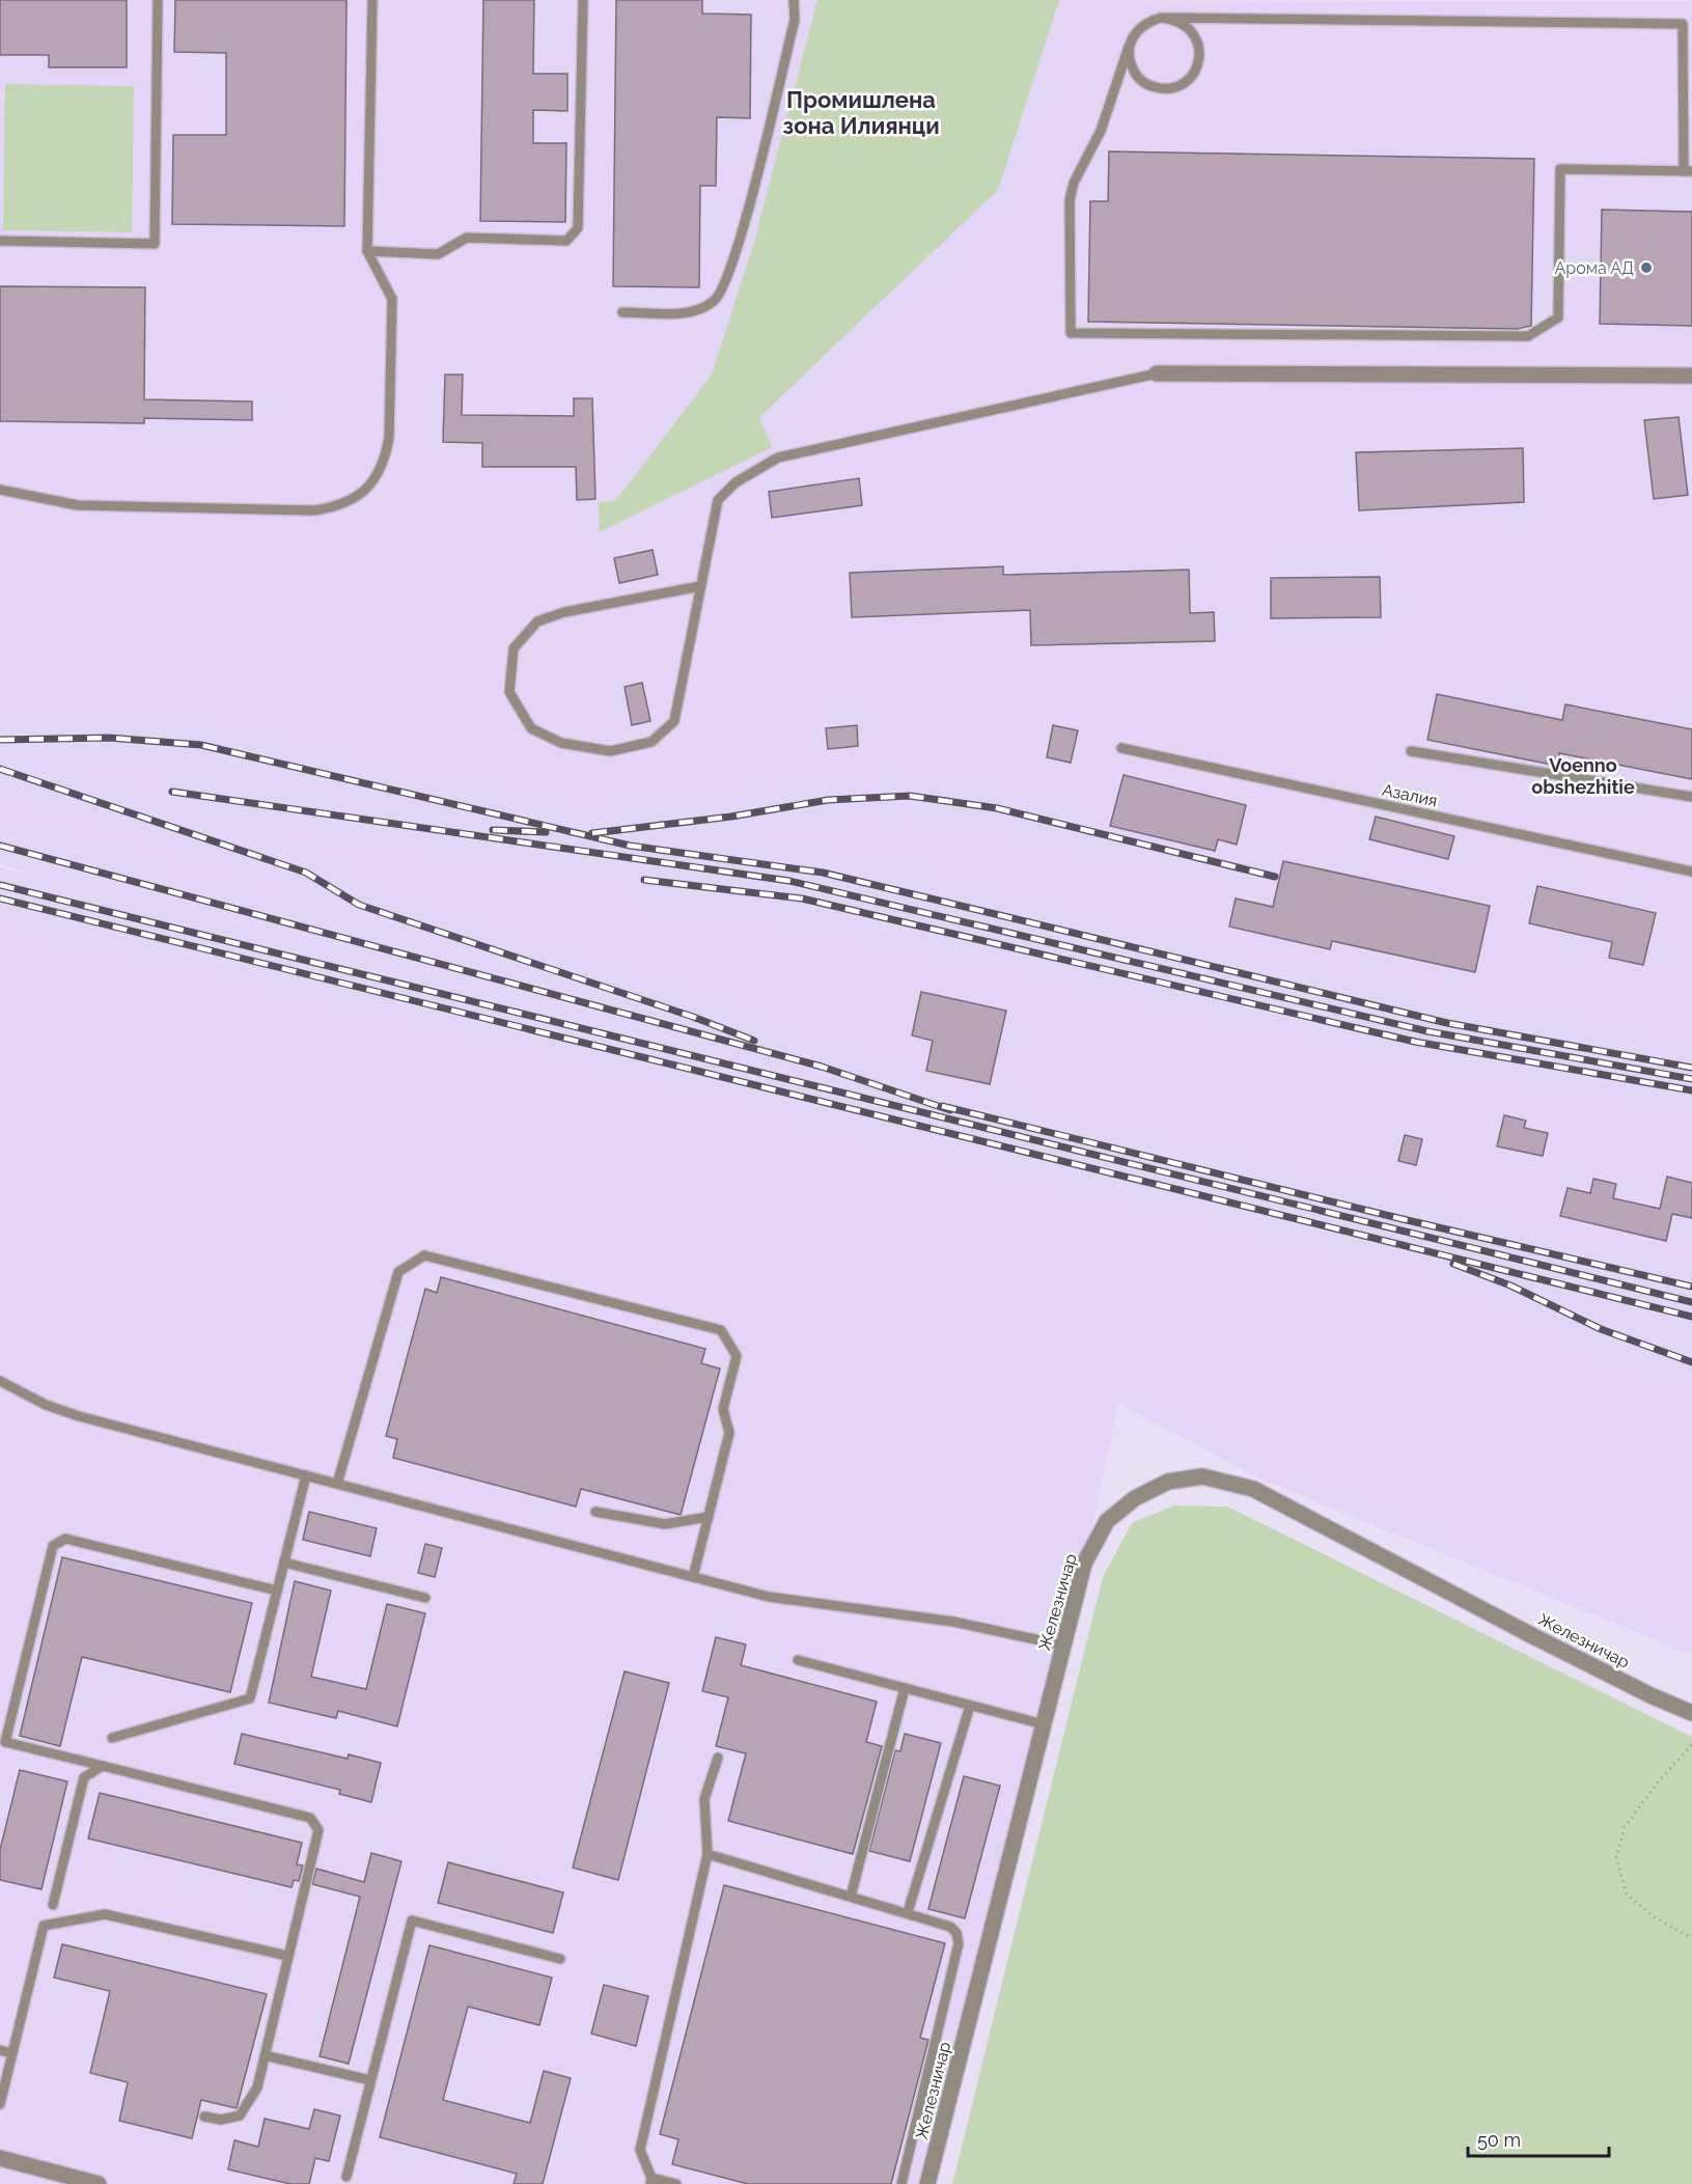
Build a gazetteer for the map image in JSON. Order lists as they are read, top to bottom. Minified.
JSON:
{"streets":{"street":["Железничар"],"lane":["Азалия"]},"districts":["Промишлена зона Илиянци","Voenno obshezhitie"],"places":["Арома АД"],"scale_bar":"50 m"}
